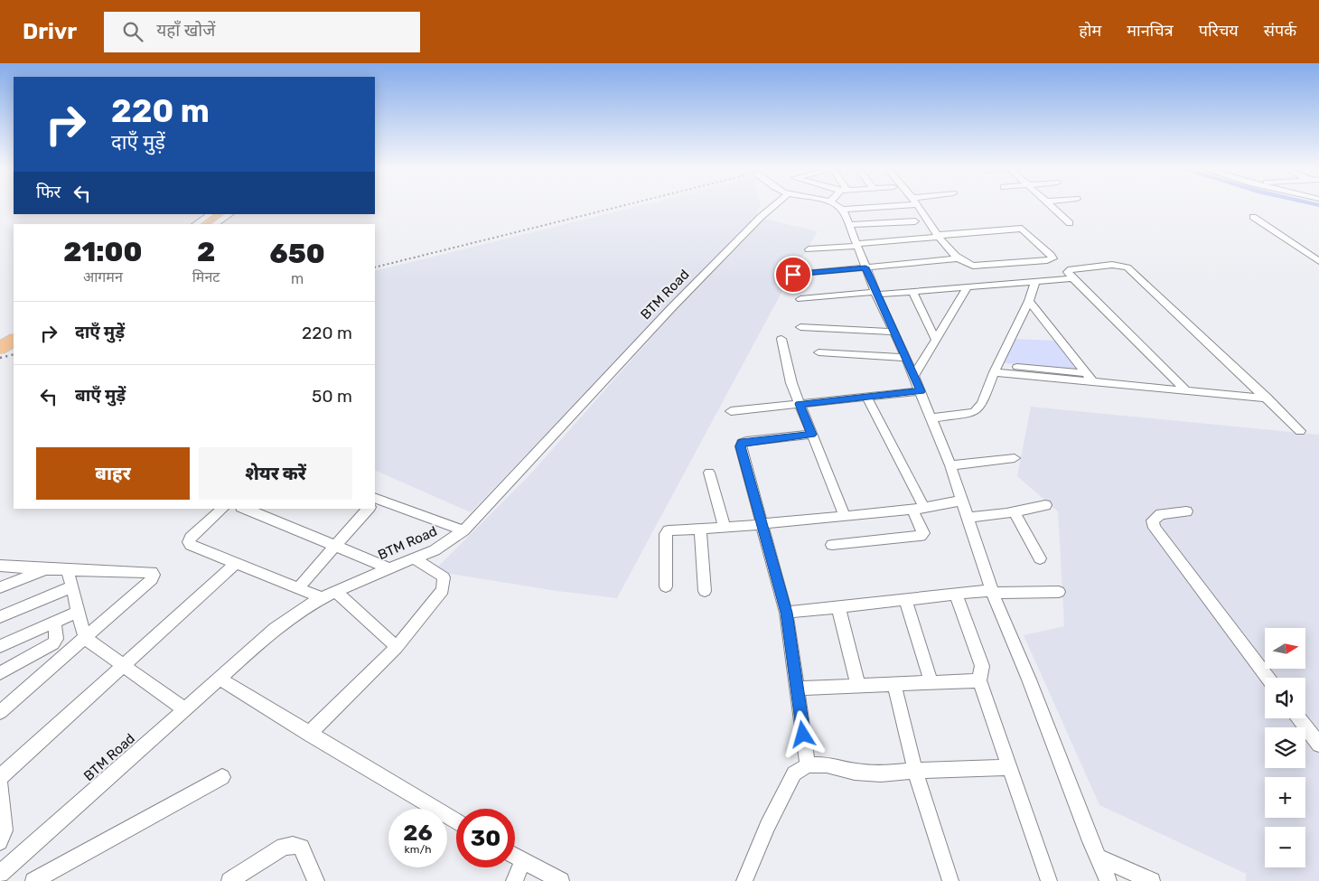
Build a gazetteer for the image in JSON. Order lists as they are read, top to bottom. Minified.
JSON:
{"streets":{"street":["BTM Road"]},"north":"right","page":{"header":"Drivr","search":"यहाँ खोजें","nav":["होम","मानचित्र","परिचय","संपर्क"],"turn":["220 m","दाएँ मुड़ें"],"then":"फिर","eta":["21:00","आगमन","2","मिनट","650","m"],"list":[{"name":"दाएँ मुड़ें","value":"220 m"},{"name":"बाएँ मुड़ें","value":"50 m"}],"buttons":["बाहर","शेयर करें"],"map_buttons":["+","−"],"speed":"26 km/h","limit":"30"}}
